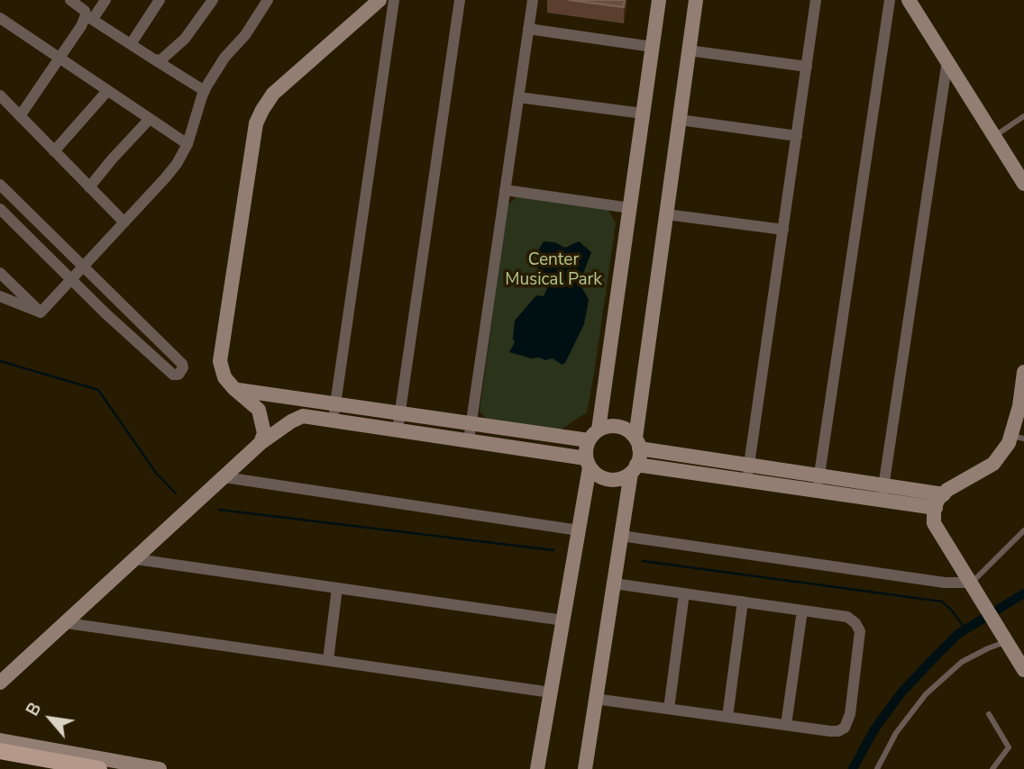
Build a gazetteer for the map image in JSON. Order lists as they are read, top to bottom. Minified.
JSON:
{"parks":["Center Musical Park"],"north":"top left"}
